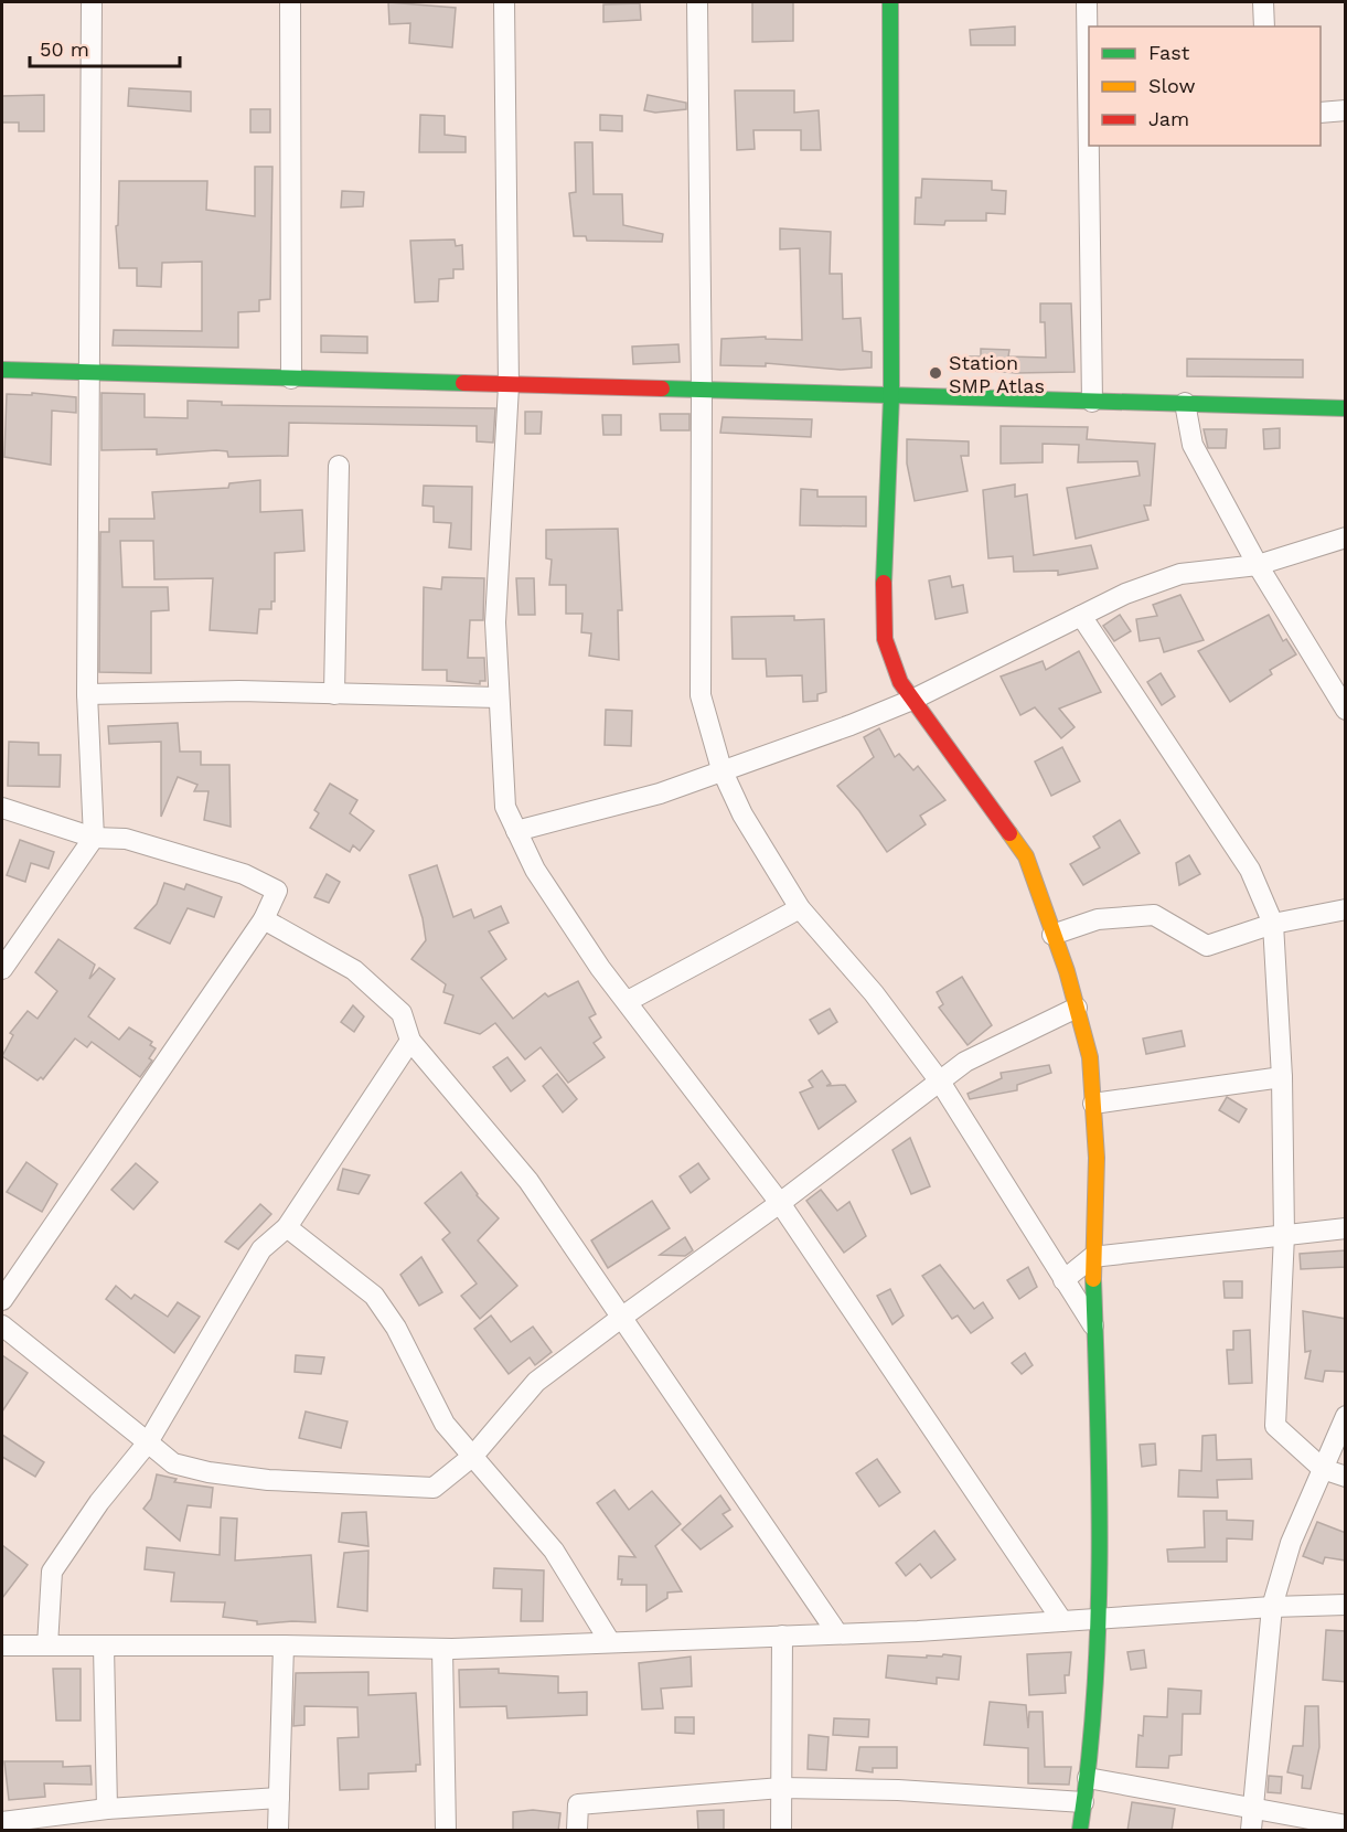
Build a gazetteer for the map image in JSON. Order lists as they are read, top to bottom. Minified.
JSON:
{"places":["Station SMP Atlas"],"legend":["Fast","Slow","Jam"],"scale_bar":"50 m"}
